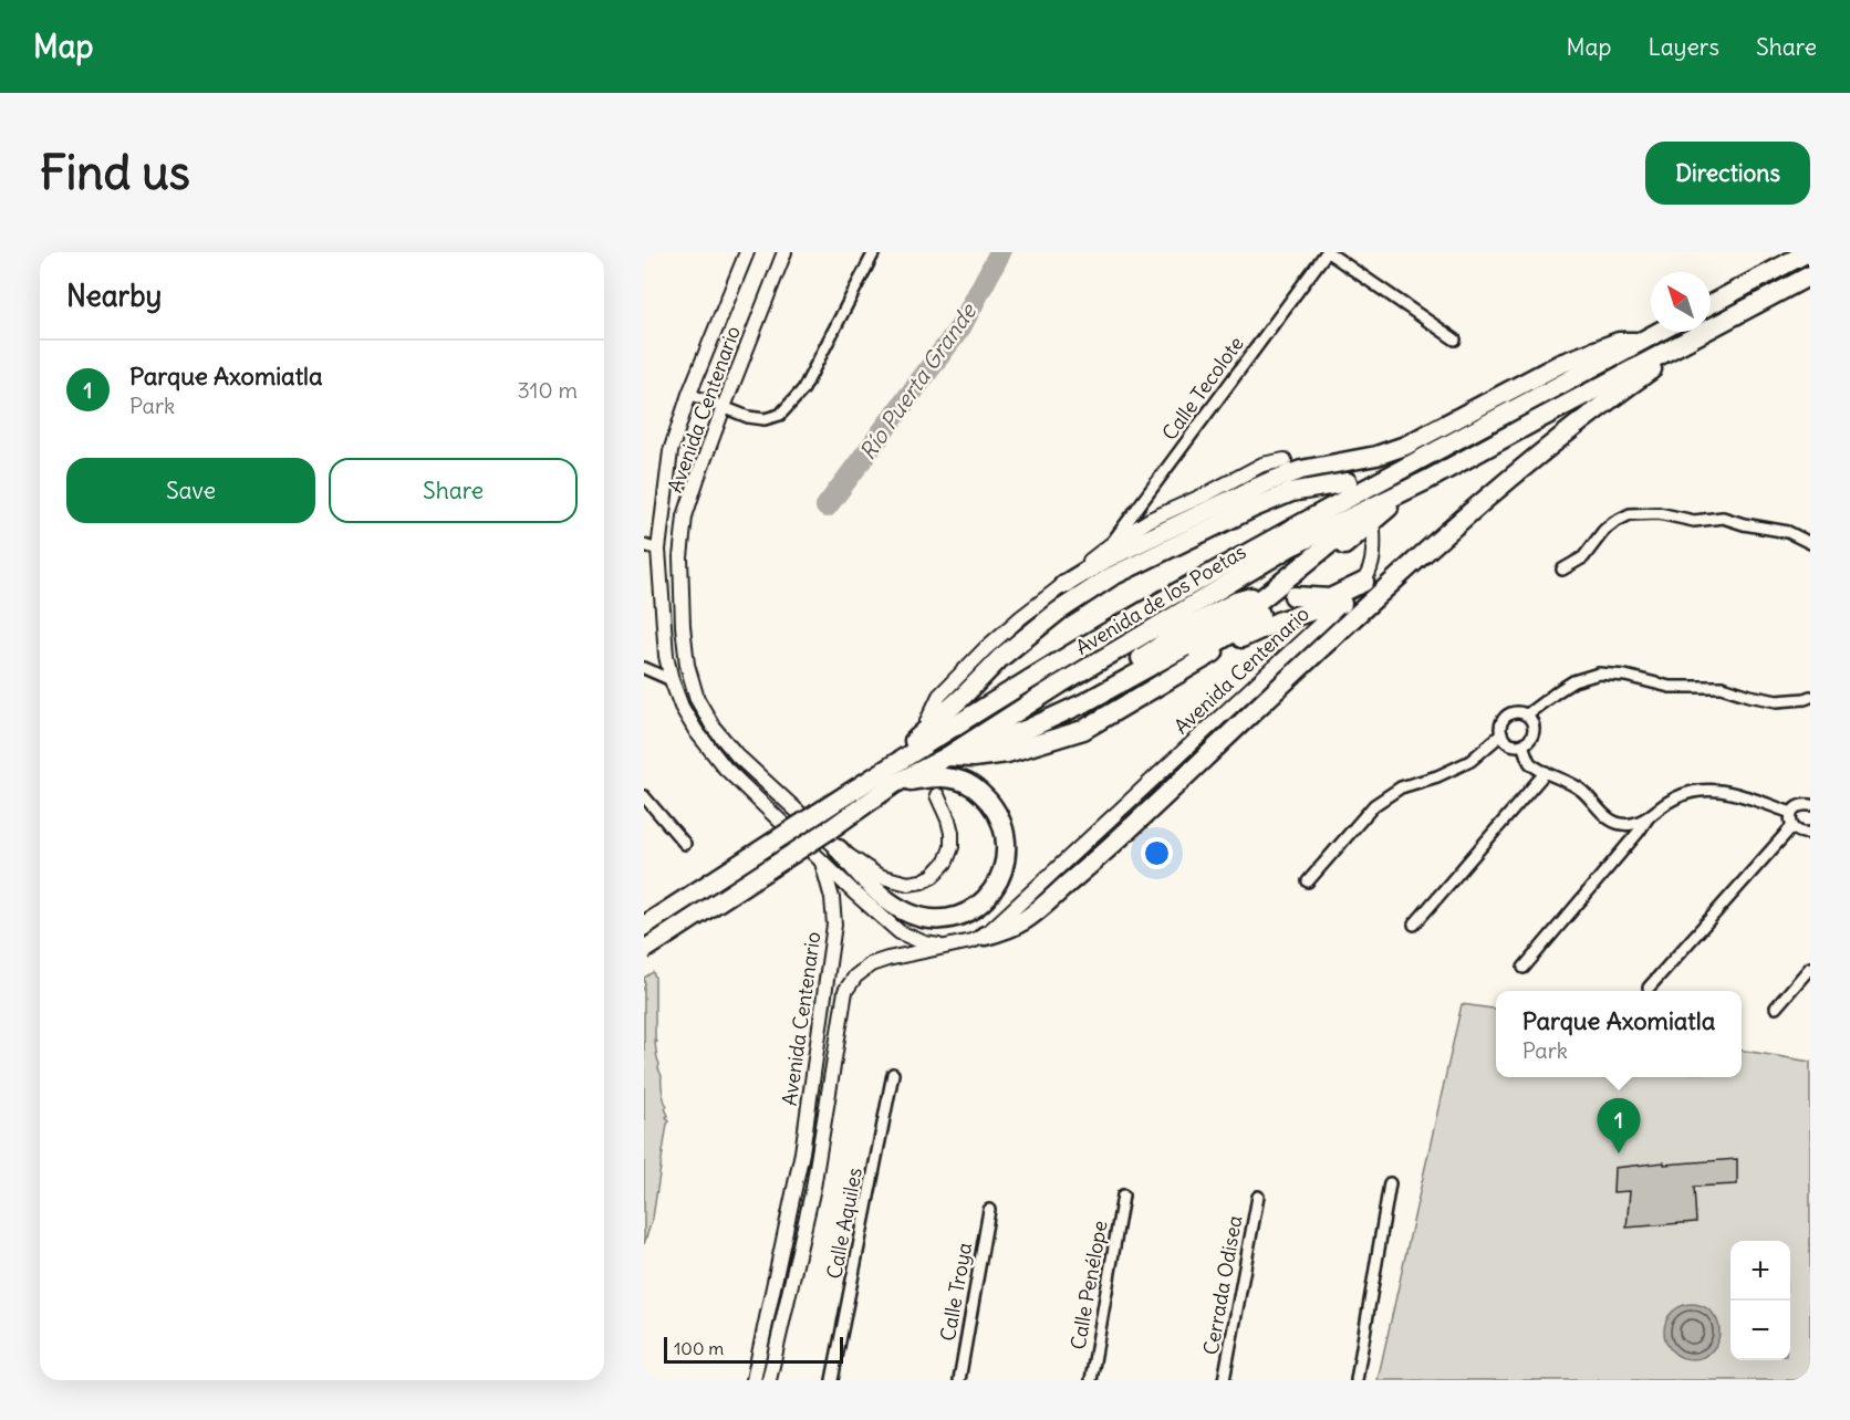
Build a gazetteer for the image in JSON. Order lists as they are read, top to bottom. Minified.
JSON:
{"streets":{"highway":["Avenida de los Poetas"],"main road":["Avenida Centenario"],"street":["Calle Tecolote","Calle Aquiles","Calle Penélope","Cerrada Odisea","Calle Troya"]},"water":["Río Puerta Grande"],"scale_bar":"100 m","north":"top left","page":{"header":"Map","nav":["Map","Layers","Share"],"buttons":["Directions",["Save","Share"]],"title":"Find us","heading":"Nearby","list":[{"mark":"1","name":"Parque Axomiatla","note":"Park","value":"310 m"}],"popup":["Parque Axomiatla","Park"],"pins":"1","map_buttons":["+","−"],"scale":"100 m"}}
